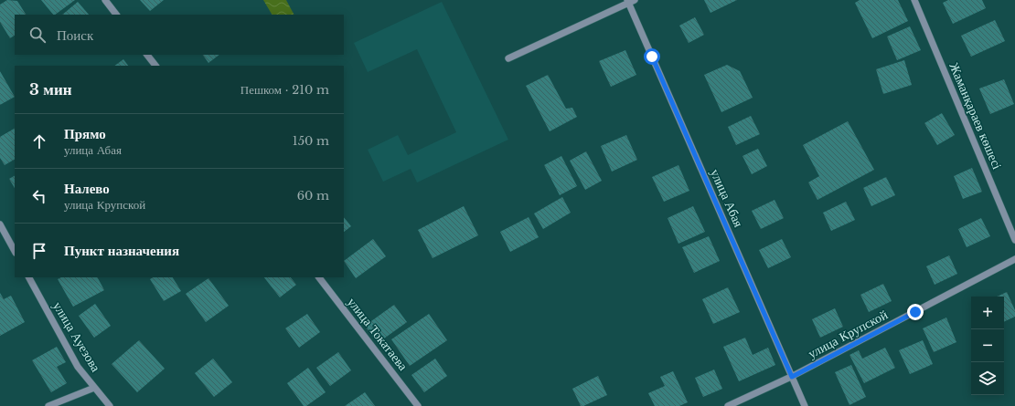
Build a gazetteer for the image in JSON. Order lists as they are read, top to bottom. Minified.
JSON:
{"streets":{"street":["Жаманқараев көшесі","улица Абая","улица Токатаева","улица Крупской","улица Ауезова"]},"crossings":[["улица Абая","улица Крупской"]],"page":{"search":"Поиск","heading":["3 мин","Пешком · 210 m"],"list":[["Прямо","улица Абая","150 m"],["Налево","улица Крупской","60 m"],"Пункт назначения"],"map_buttons":["+","−"]}}
